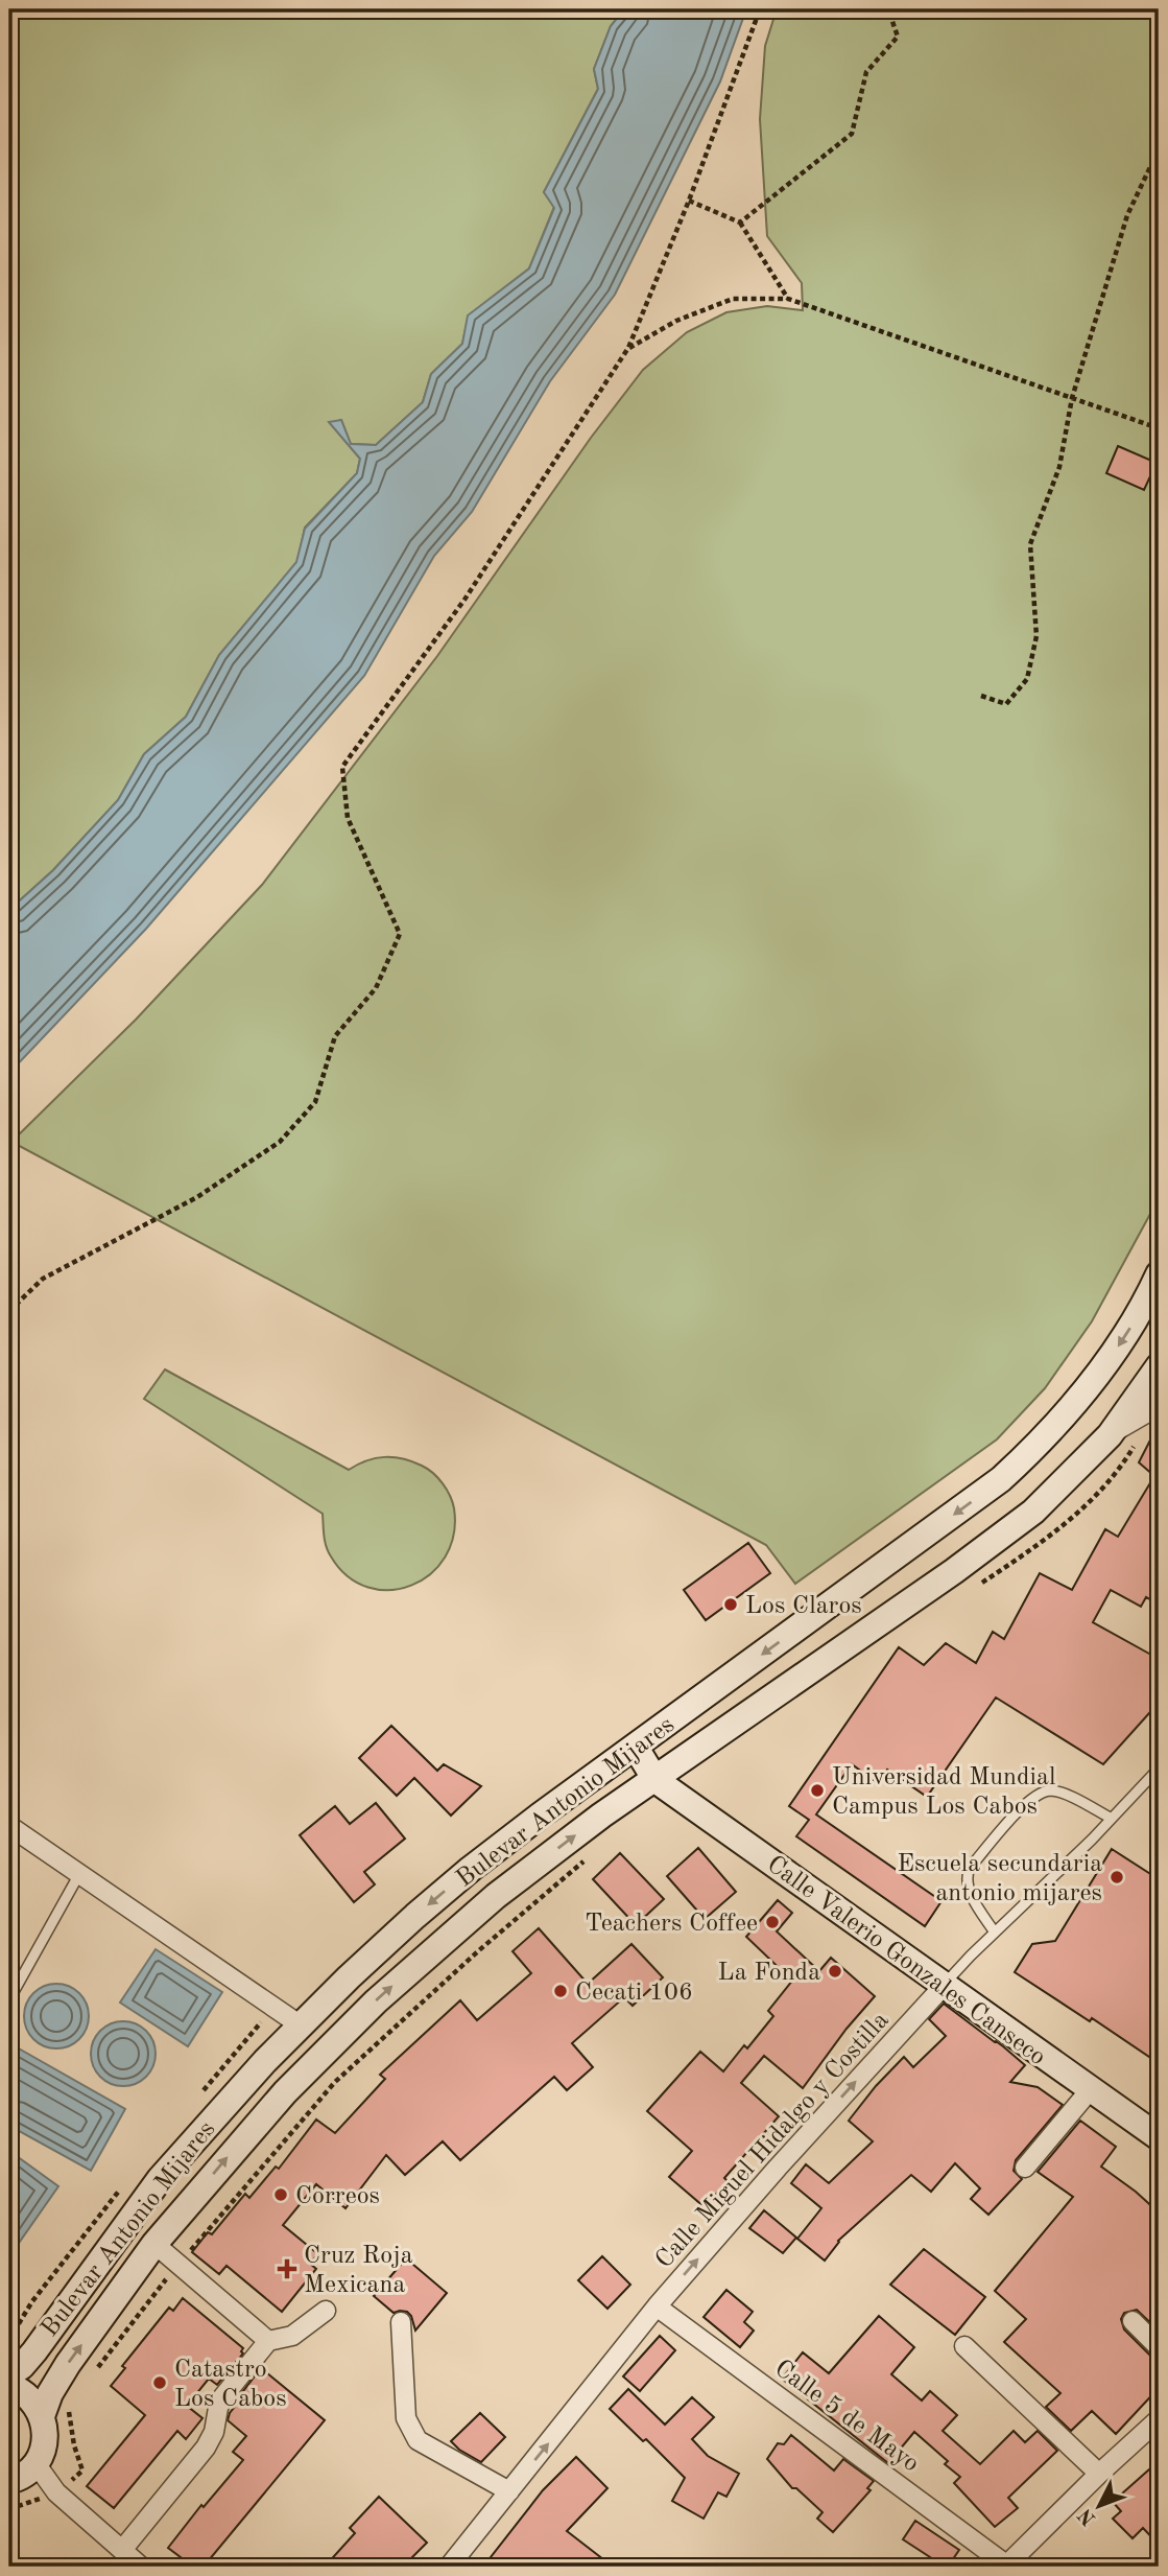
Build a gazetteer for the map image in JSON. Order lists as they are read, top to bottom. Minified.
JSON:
{"streets":{"main road":["Bulevar Antonio Mijares","Calle Valerio Gonzales Canseco"],"street":["Calle Miguel Hidalgo y Costilla","Calle 5 de Mayo"]},"crossings":[["Bulevar Antonio Mijares","Calle Valerio Gonzales Canseco"],["Calle Valerio Gonzales Canseco","Calle Miguel Hidalgo y Costilla"],["Calle Miguel Hidalgo y Costilla","Calle 5 de Mayo"]],"one_way":["Calle Miguel Hidalgo y Costilla"],"places":{"other":["Los Claros","Universidad Mundial Campus Los Cabos","Escuela secundaria antonio mijares","Teachers Coffee","La Fonda","Cecati 106","Correos","Catastro Los Cabos"],"health":["Cruz Roja Mexicana"]},"north":"bottom left"}
